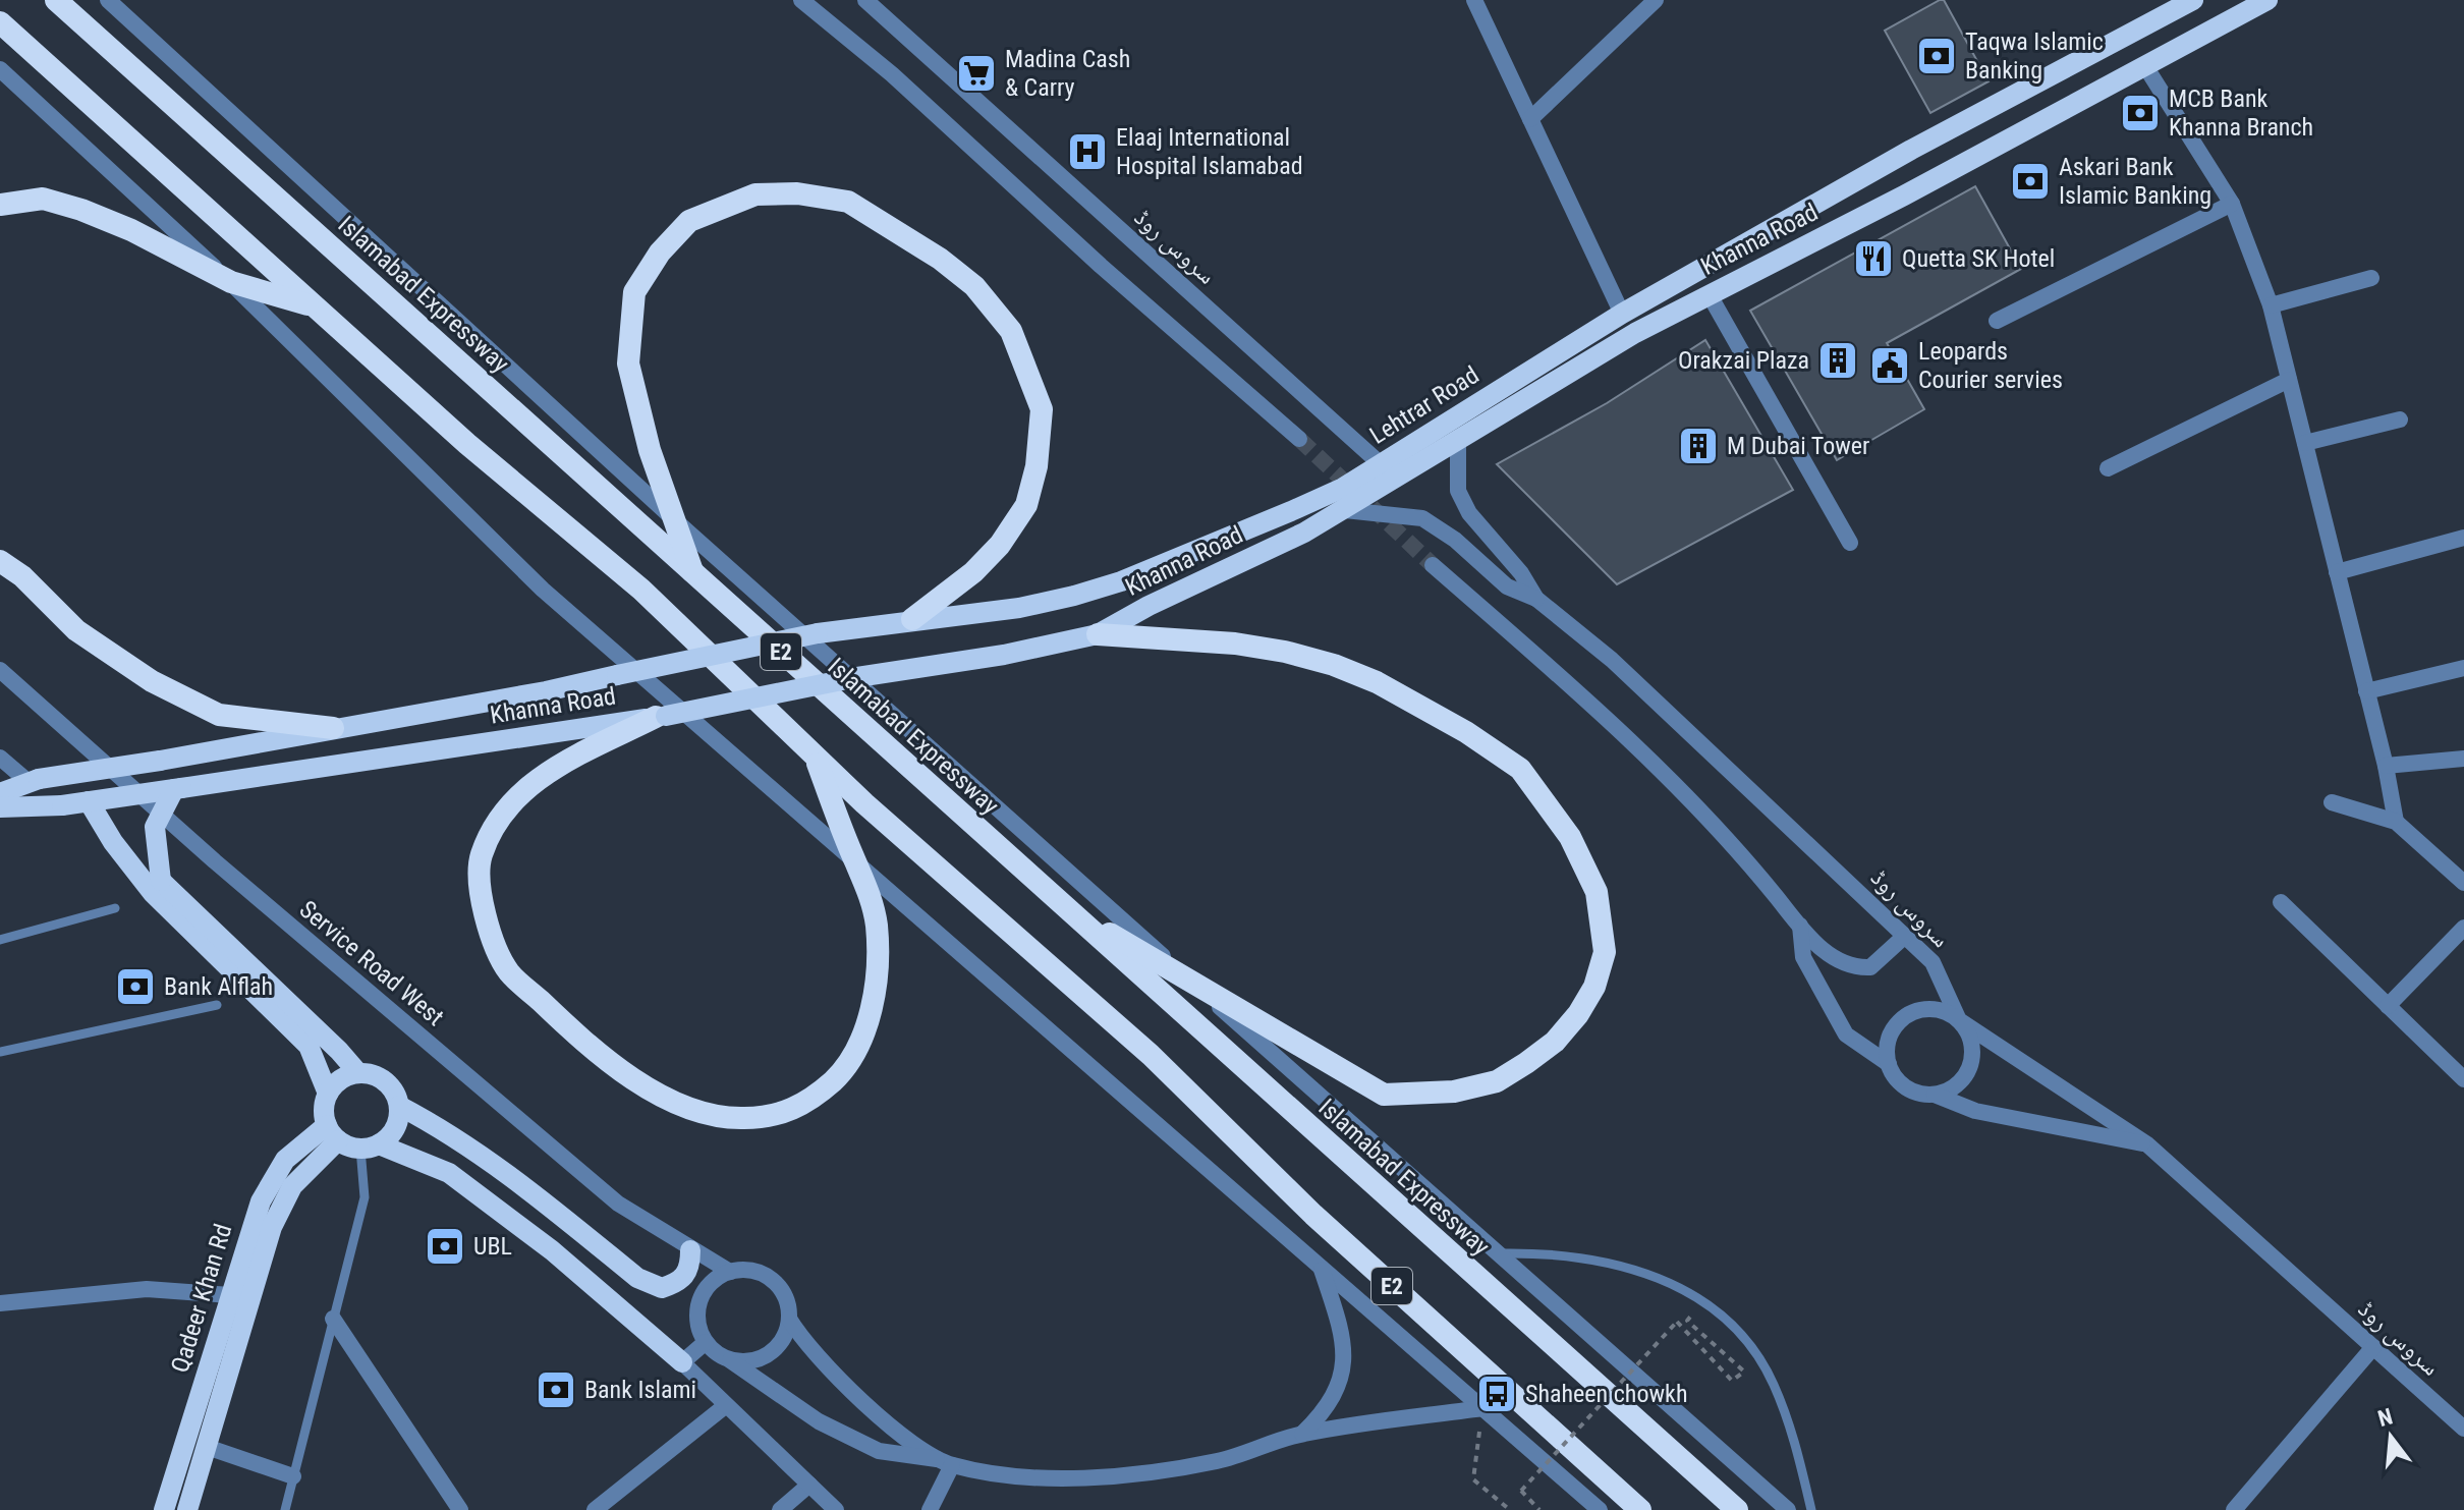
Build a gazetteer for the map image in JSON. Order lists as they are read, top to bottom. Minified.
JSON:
{"streets":{"highway":["Islamabad Expressway","E2"],"main road":["Khanna Road","Lehtrar Road","Qadeer Khan Rd"],"street":["سروس روڈ","Service Road West"]},"crossings":[["Khanna Road","سروس روڈ"],["Khanna Road","Lehtrar Road"],["سروس روڈ","Lehtrar Road"]],"places":{"bank":["Taqwa Islamic Banking","MCB Bank Khanna Branch","Askari Bank Islamic Banking","Bank Alflah","UBL","Bank Islami"],"supermarket":["Madina Cash & Carry"],"hospital":["Elaaj International Hospital Islamabad"],"restaurant":["Quetta SK Hotel"],"building":["Orakzai Plaza","M Dubai Tower"],"public building":["Leopards Courier servies"],"bus stop":["Shaheen chowkh"]},"north":"top"}
